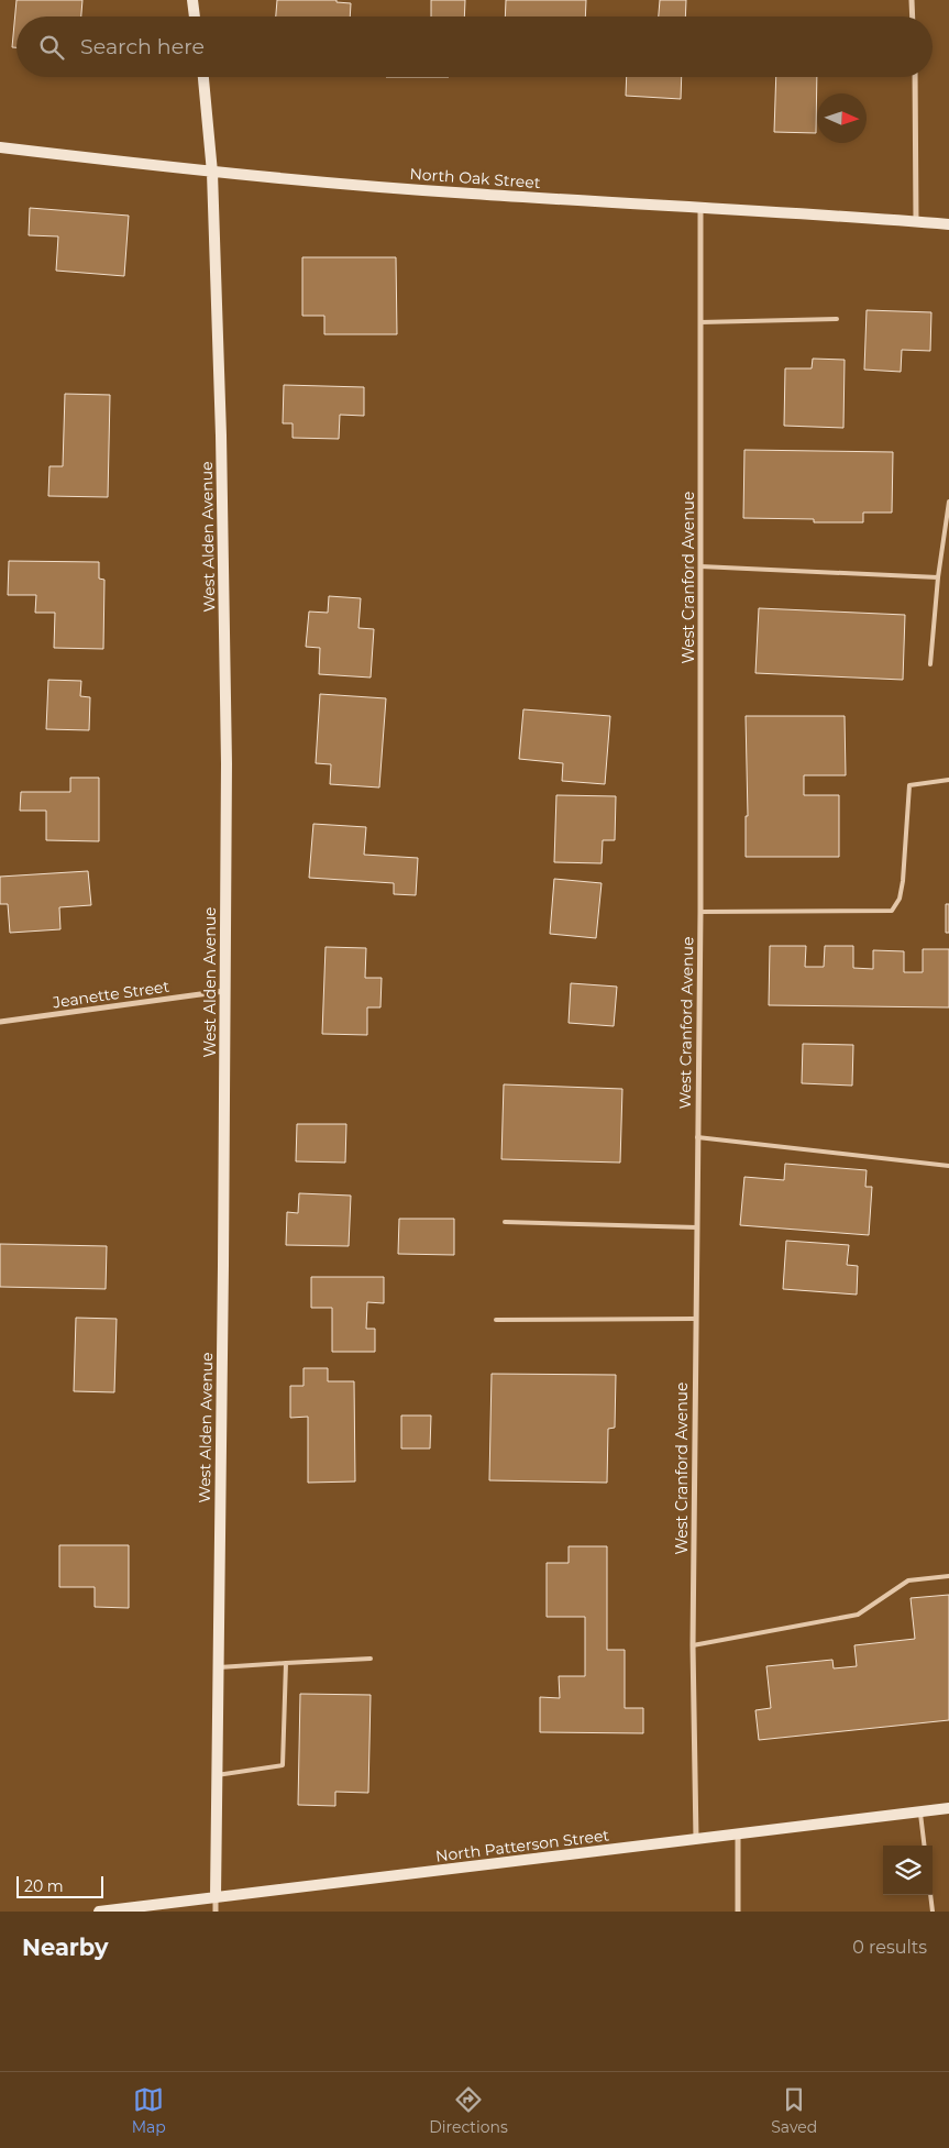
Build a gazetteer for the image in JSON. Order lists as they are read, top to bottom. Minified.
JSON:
{"streets":{"street":["North Oak Street","West Alden Avenue","West Cranford Avenue","Jeanette Street","North Patterson Street"]},"crossings":[["North Oak Street","West Alden Avenue"],["North Oak Street","West Cranford Avenue"],["West Alden Avenue","Jeanette Street"],["West Alden Avenue","North Patterson Street"],["West Cranford Avenue","North Patterson Street"]],"scale_bar":"20 m","north":"right","page":{"search":"Search here","scale":"20 m","heading":["Nearby","0 results"],"nav":["Map","Directions","Saved"]}}
